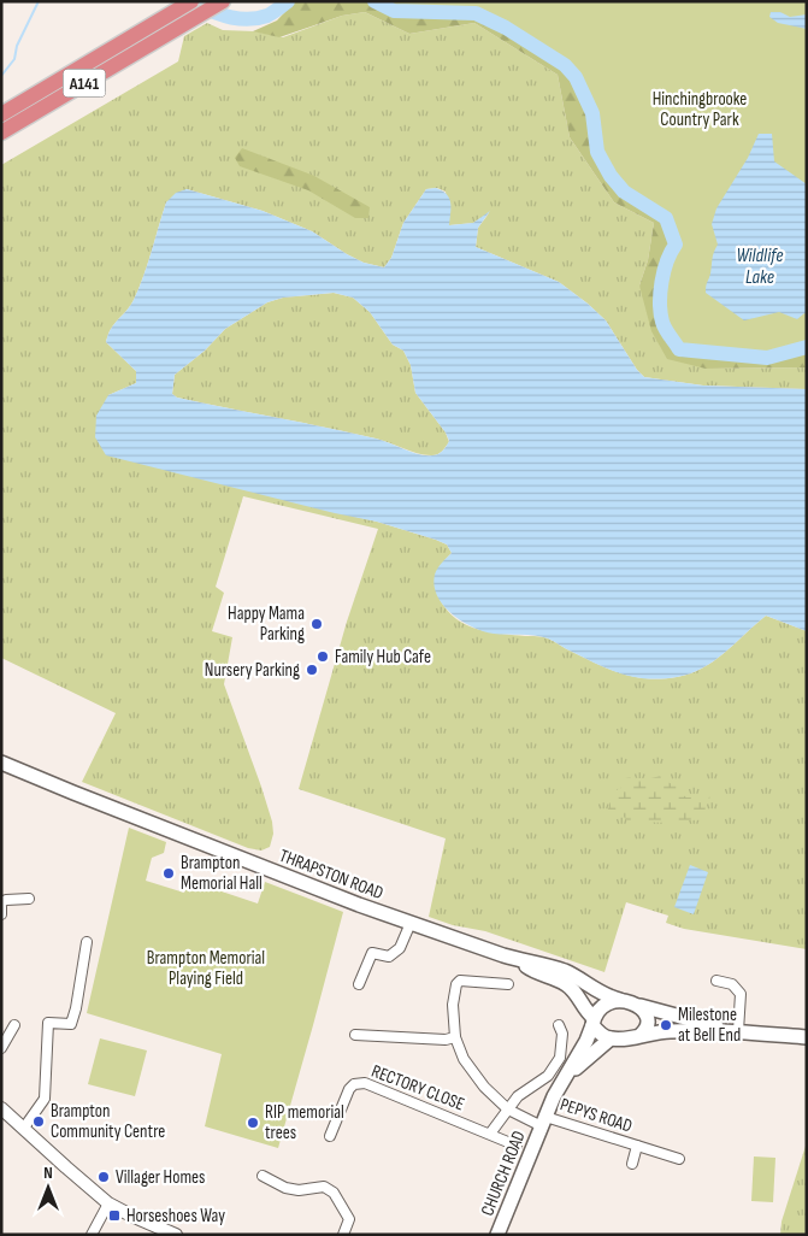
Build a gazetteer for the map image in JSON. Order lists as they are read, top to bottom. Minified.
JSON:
{"streets":{"highway":["A141"],"main road":["THRAPSTON ROAD","CHURCH ROAD"],"street":["RECTORY CLOSE","PEPYS ROAD"]},"crossings":[["THRAPSTON ROAD","CHURCH ROAD"],["PEPYS ROAD","CHURCH ROAD"]],"water":["Wildlife Lake"],"parks":["Hinchingbrooke Country Park","Brampton Memorial Playing Field"],"places":{"other":["Happy Mama Parking","Family Hub Cafe","Nursery Parking","Brampton Memorial Hall","Milestone at Bell End","Brampton Community Centre","RIP memorial trees","Villager Homes"],"transit":["Horseshoes Way"]},"north":"top"}
